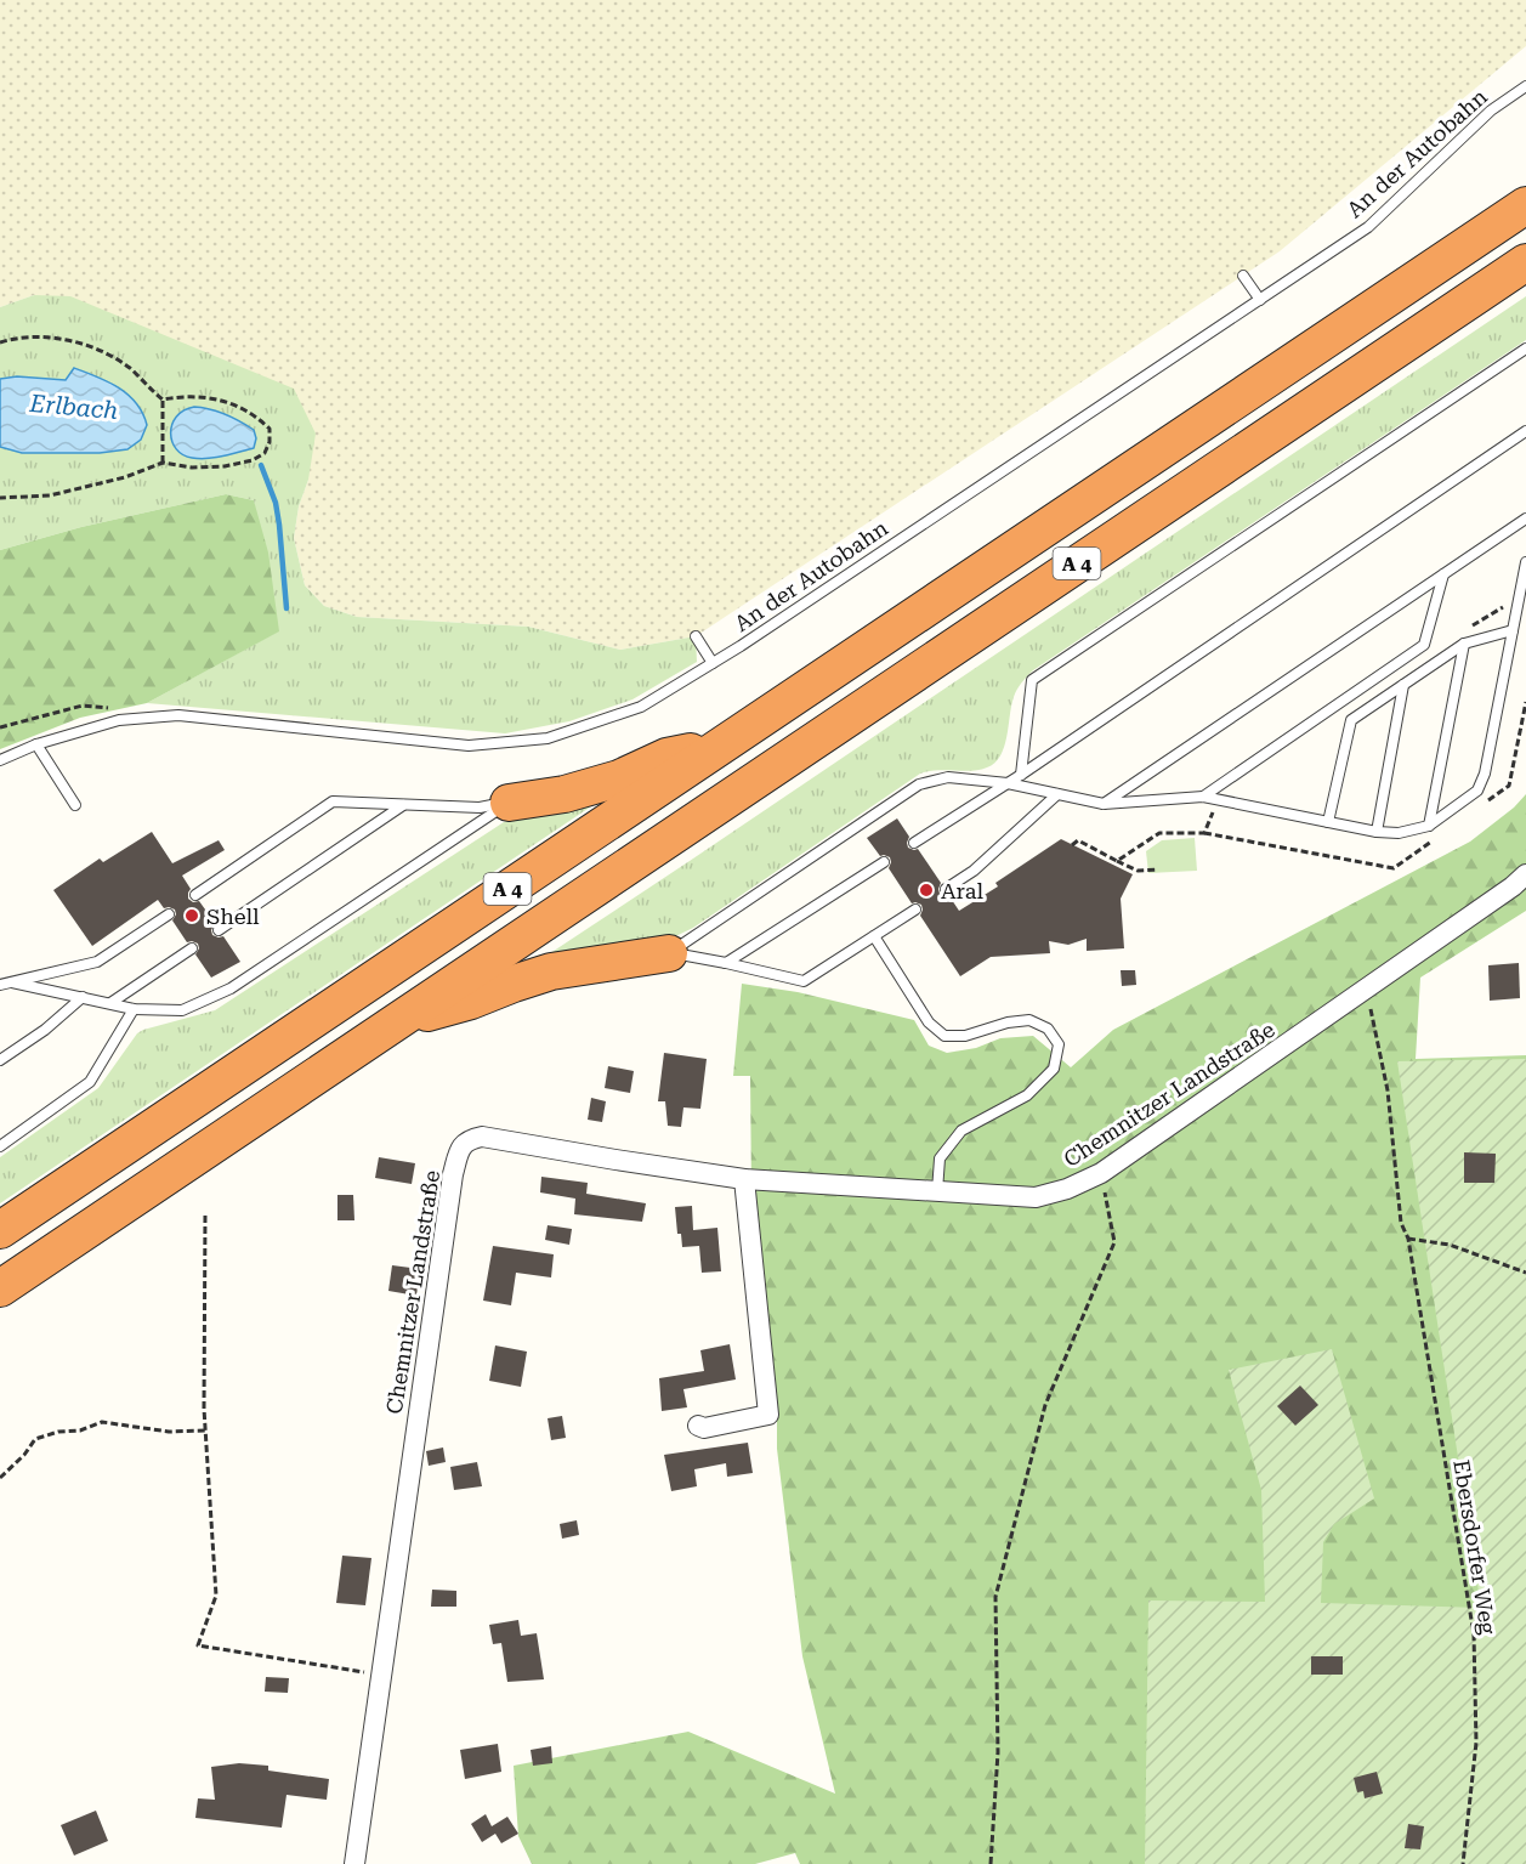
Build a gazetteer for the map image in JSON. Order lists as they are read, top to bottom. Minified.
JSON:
{"streets":{"highway":["A 4"],"street":["Chemnitzer Landstraße"],"lane":["An der Autobahn"],"path":["Ebersdorfer Weg"]},"crossings":[["Chemnitzer Landstraße","Ebersdorfer Weg"]],"water":["Erlbach"],"places":["Aral","Shell"]}
